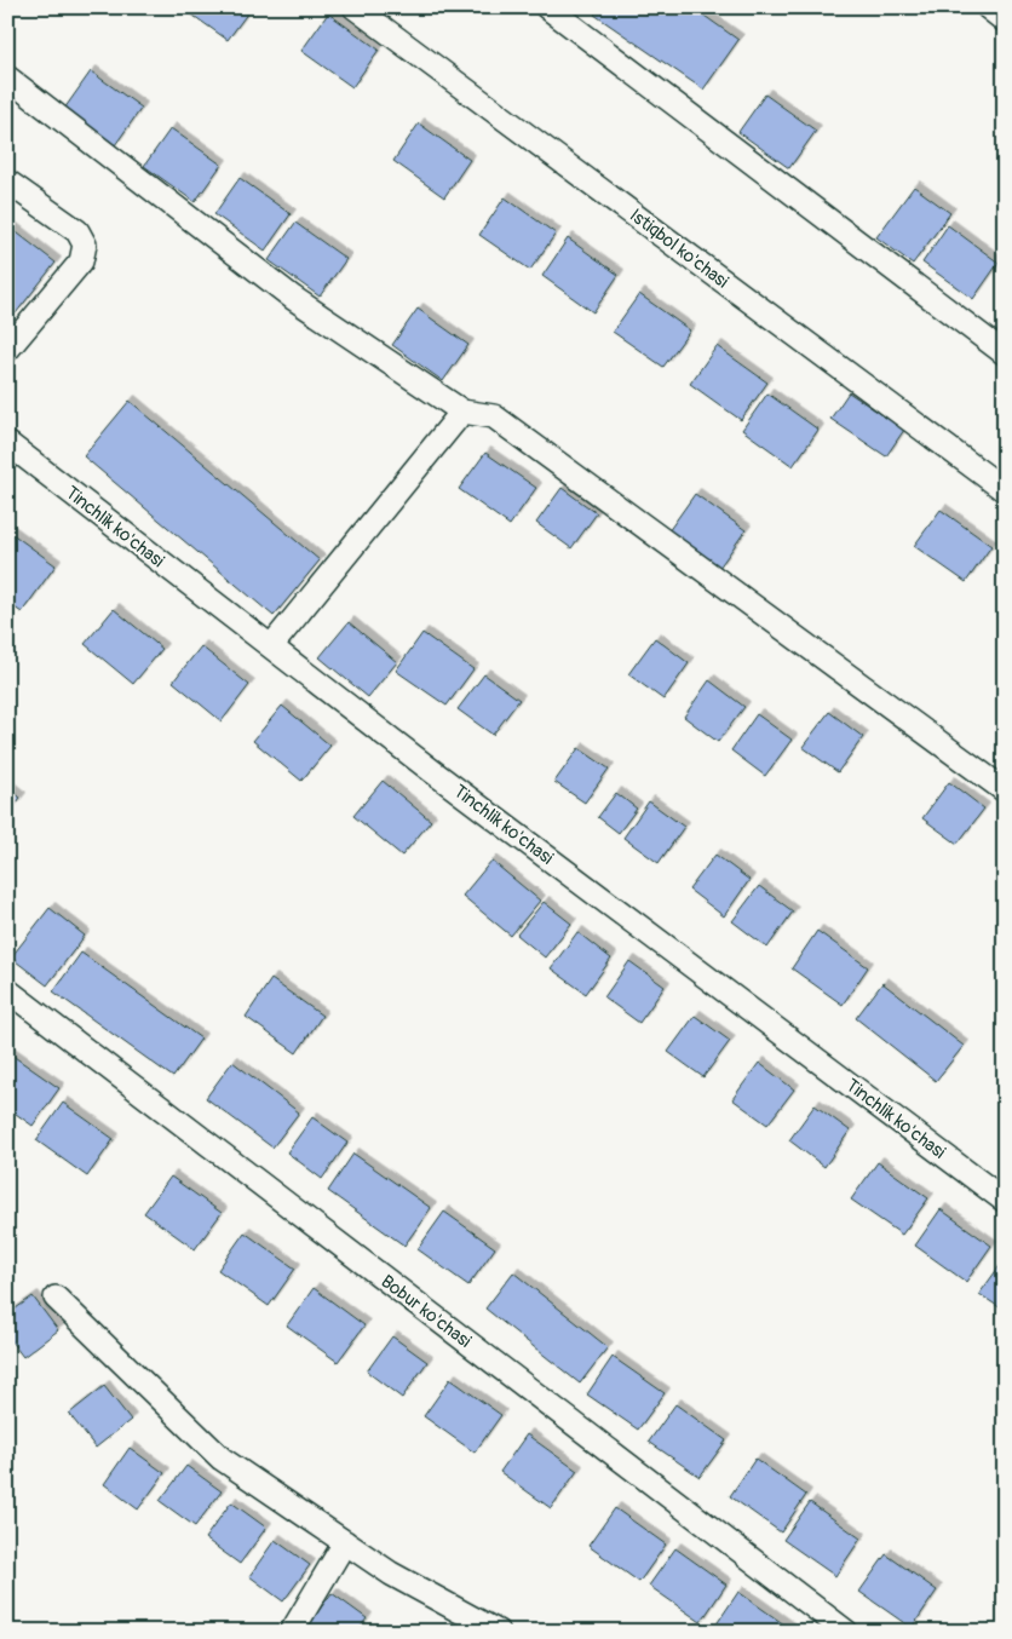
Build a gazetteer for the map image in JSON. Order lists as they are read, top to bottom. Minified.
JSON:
{"streets":{"street":["Istiqbol ko'chasi","Tinchlik ko'chasi","Bobur ko'chasi"]}}
